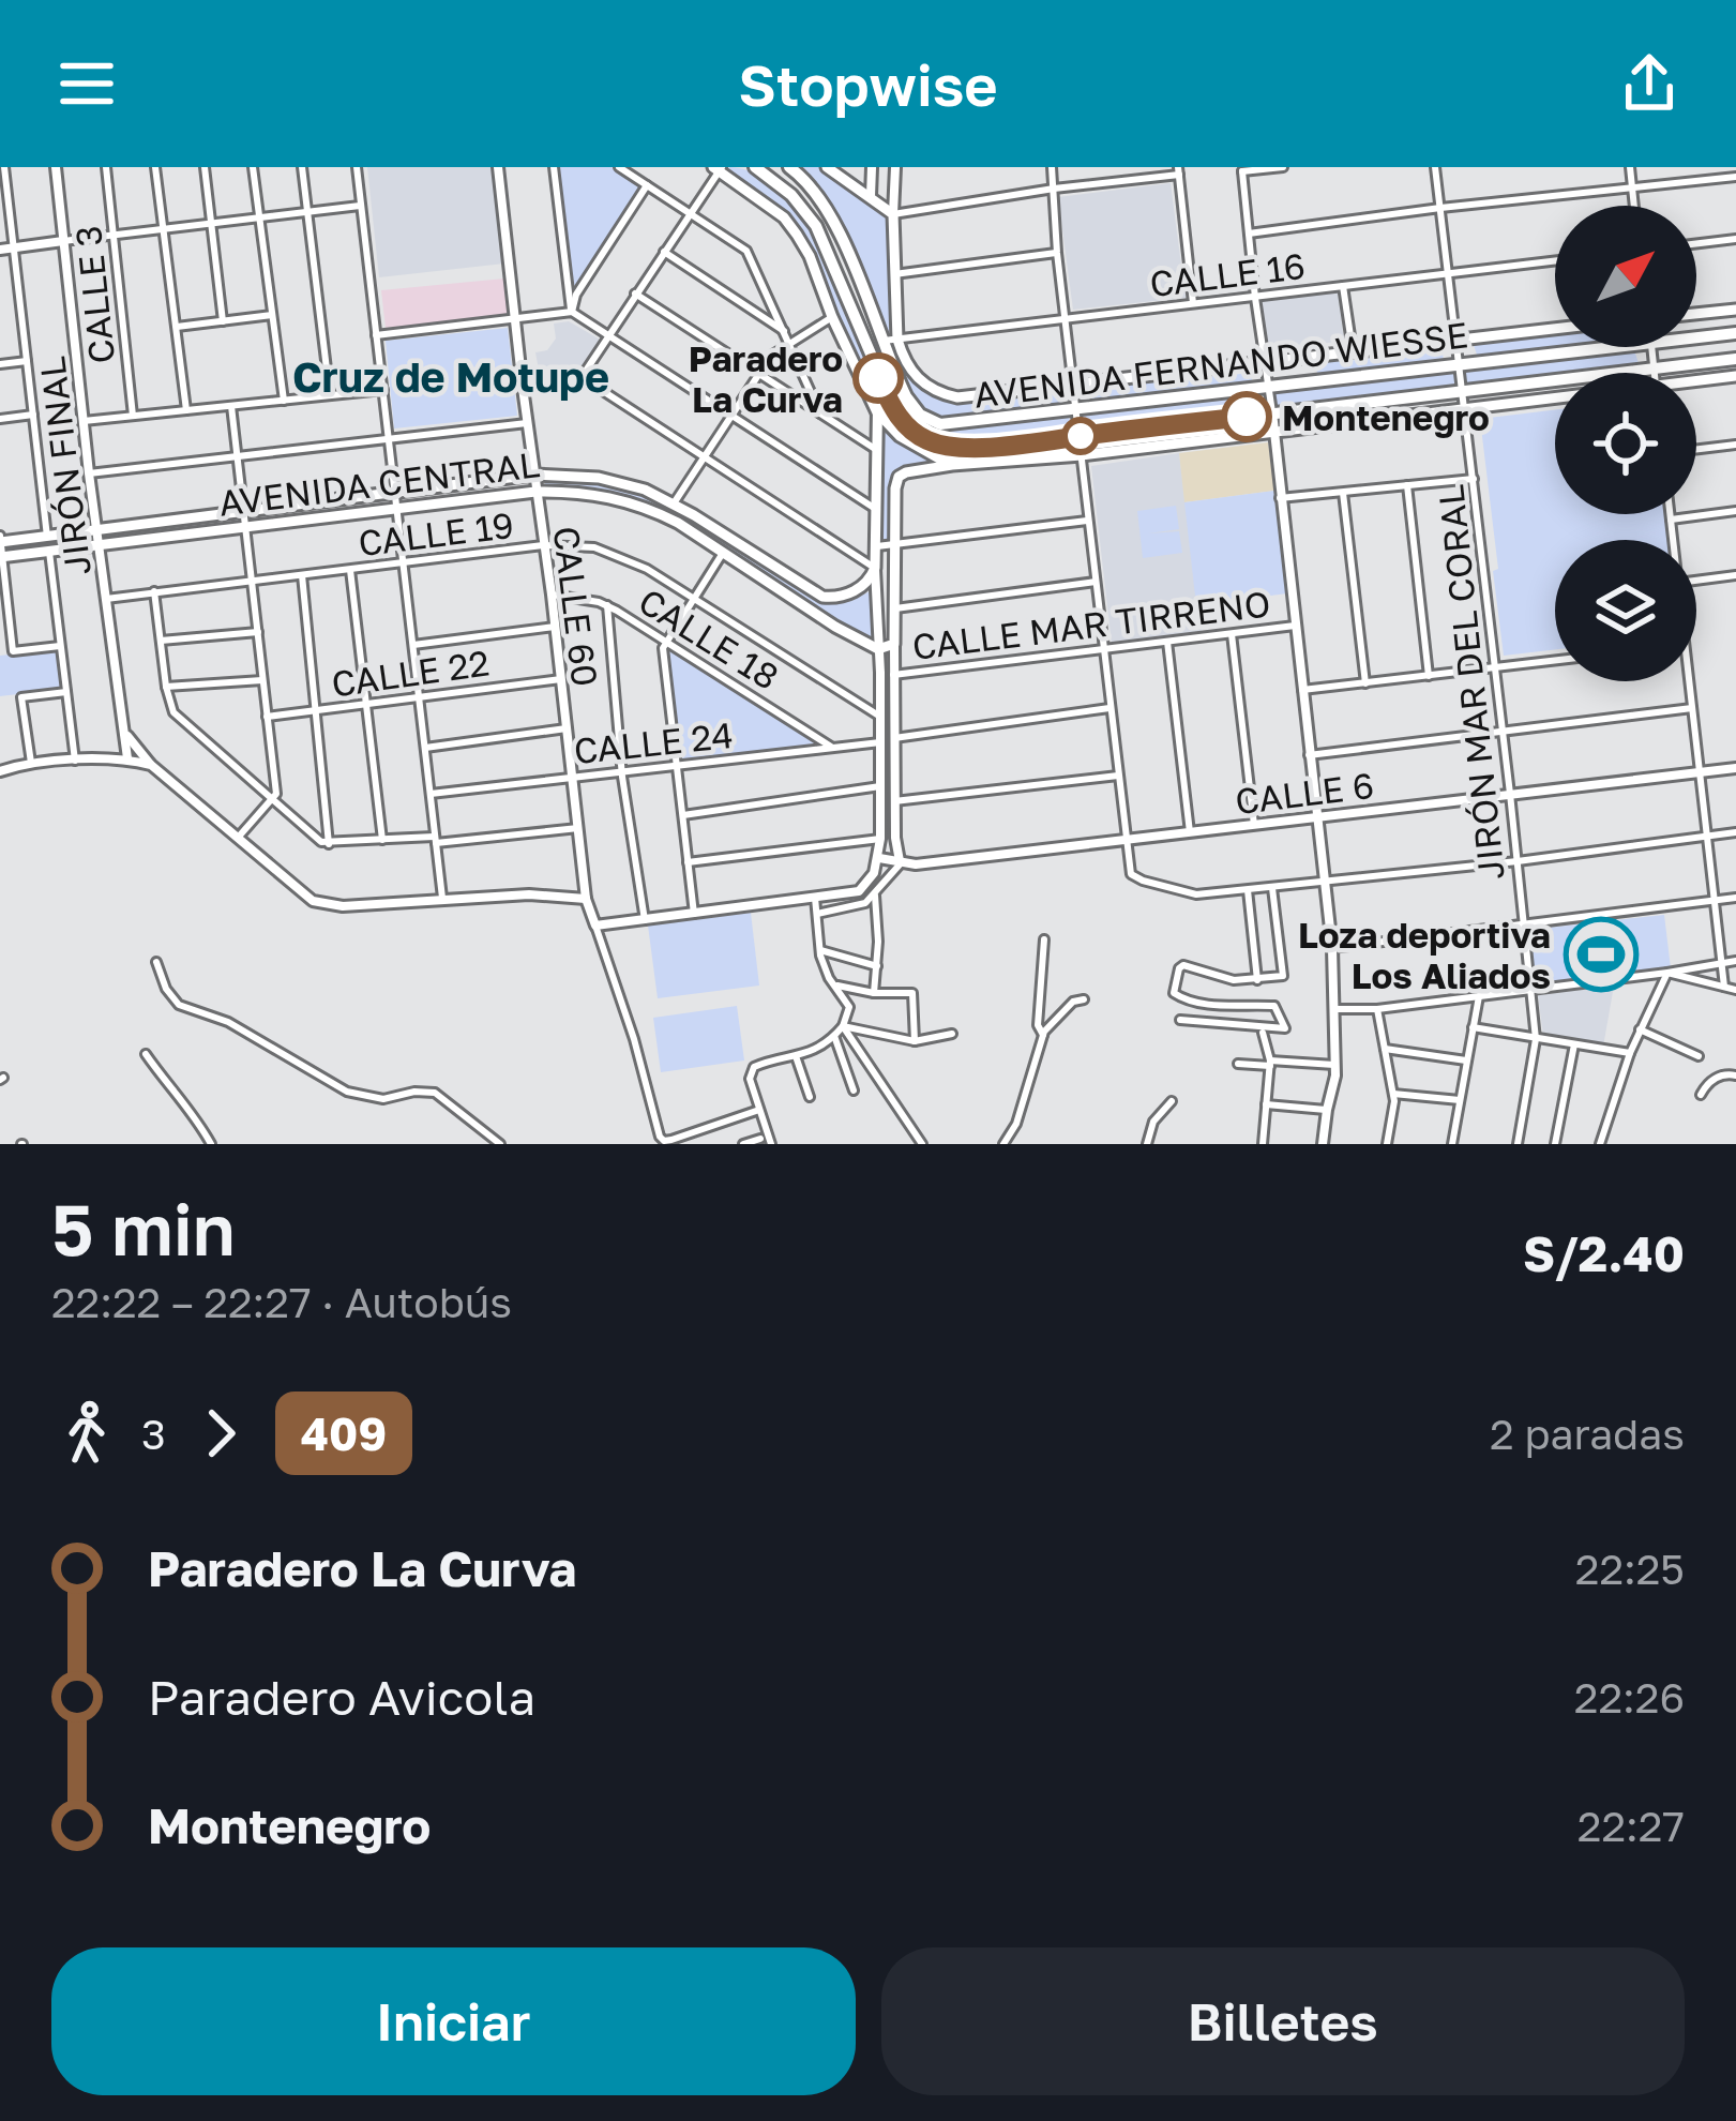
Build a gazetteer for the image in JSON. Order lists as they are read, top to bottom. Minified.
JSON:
{"streets":{"main road":["AVENIDA FERNANDO WIESSE","AVENIDA CENTRAL"],"street":["CALLE 16","CALLE 3","JIRÓN FINAL","CALLE 19","CALLE 60","CALLE MAR TIRRENO","CALLE 18","CALLE 22","JIRÓN MAR DEL CORAL","CALLE 24","CALLE 6"]},"crossings":[["CALLE 16","AVENIDA FERNANDO WIESSE"],["CALLE 16","JIRÓN MAR DEL CORAL"],["AVENIDA FERNANDO WIESSE","JIRÓN MAR DEL CORAL"],["JIRÓN FINAL","AVENIDA CENTRAL"],["JIRÓN FINAL","CALLE 19"],["AVENIDA CENTRAL","CALLE 60"],["CALLE 19","CALLE 60"],["CALLE 60","CALLE 18"],["CALLE 60","CALLE 22"],["CALLE 60","CALLE 24"],["CALLE 18","CALLE 24"],["JIRÓN MAR DEL CORAL","CALLE 6"]],"districts":["Cruz de Motupe"],"places":{"other":["Paradero La Curva","Montenegro"],"sports":["Loza deportiva Los Aliados"]},"lines":["bus line 409"],"north":"top right","page":{"header":"Stopwise","heading":["5 min","22:22 – 22:27 · Autobús","S/2.40"],"legs":["3","409","2 paradas"],"list":[{"name":"Paradero La Curva","value":"22:25"},{"name":"Paradero Avicola","value":"22:26"},{"name":"Montenegro","value":"22:27"}],"buttons":["Iniciar","Billetes"]}}
